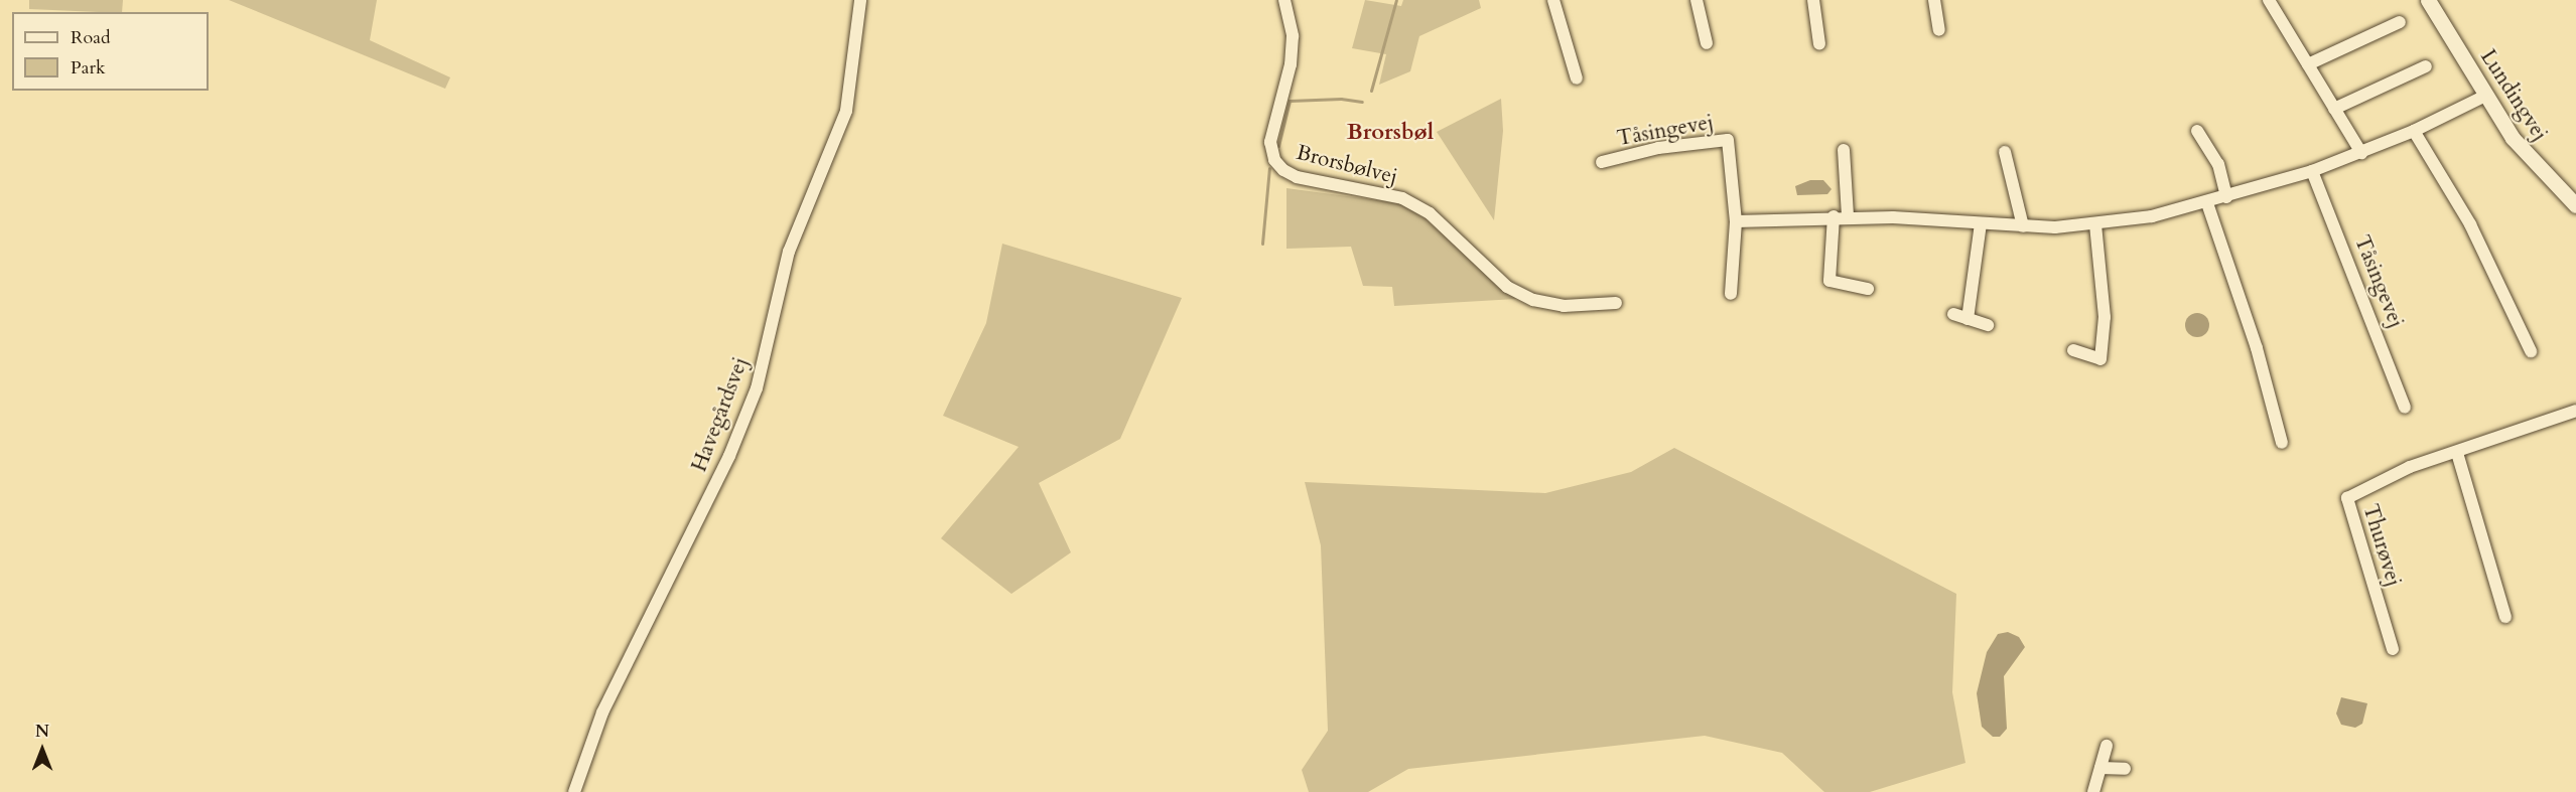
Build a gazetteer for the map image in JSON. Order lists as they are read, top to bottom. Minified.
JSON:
{"streets":{"street":["Lundingvej","Tåsingevej","Brorsbølvej","Havegårdsvej","Thurøvej"]},"districts":["Brorsbøl"],"legend":["Road","Park"],"north":"top"}
